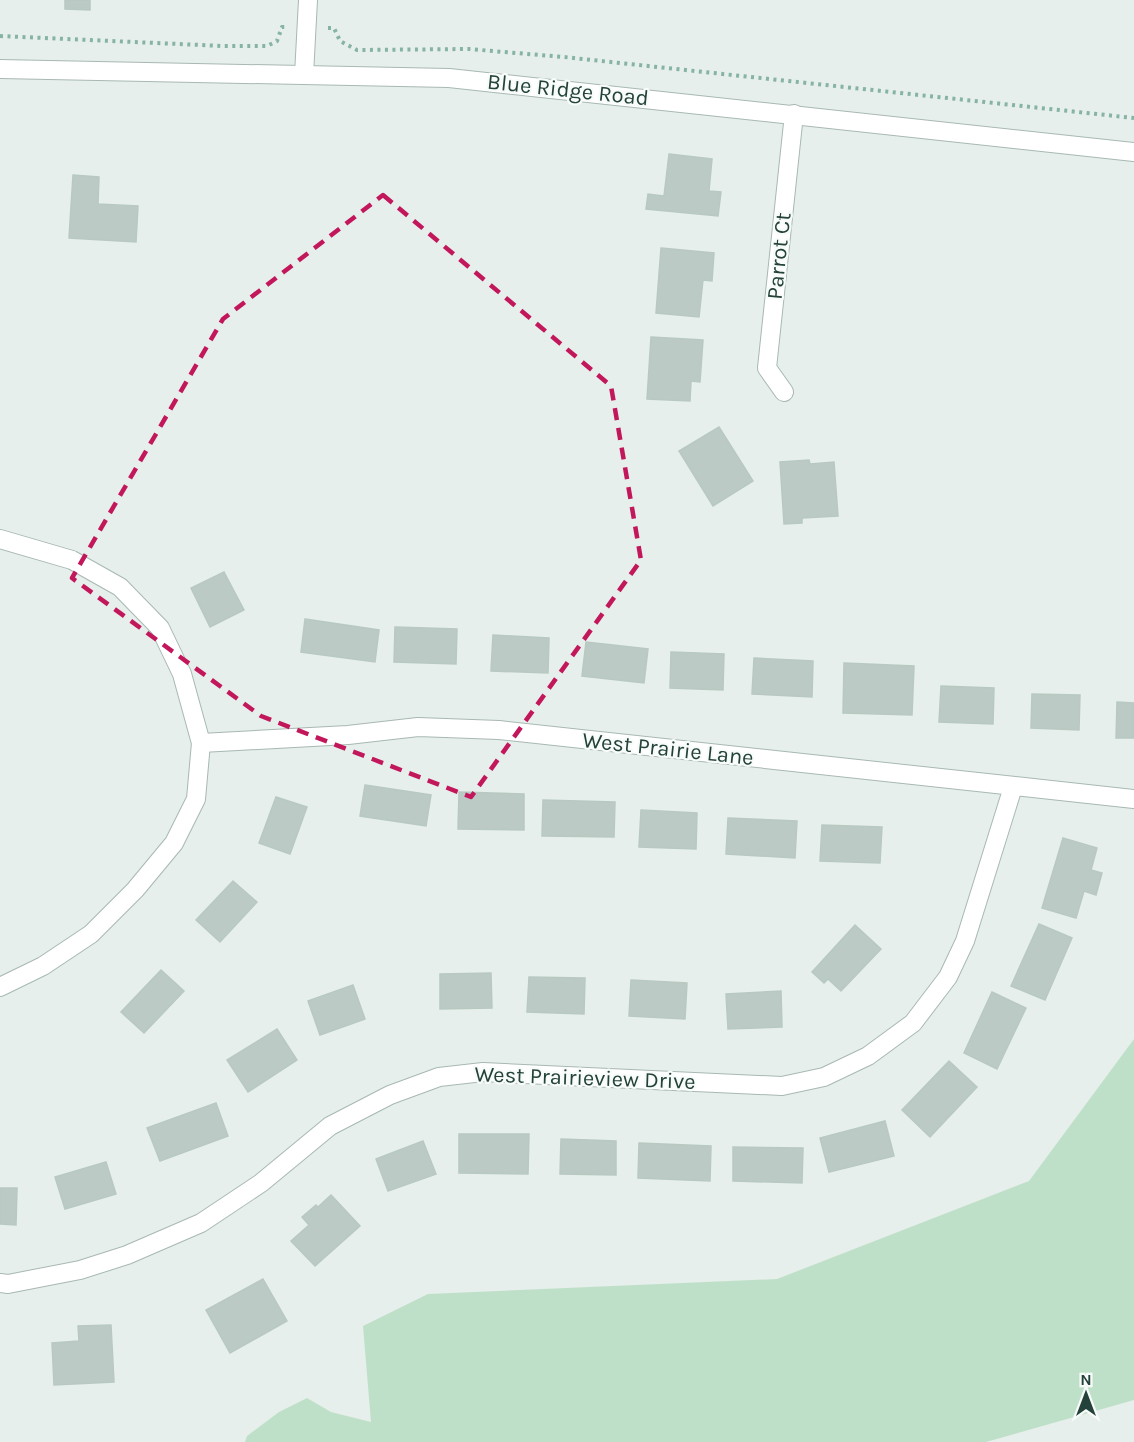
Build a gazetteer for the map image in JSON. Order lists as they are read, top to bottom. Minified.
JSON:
{"streets":{"street":["Blue Ridge Road","Parrot Ct","West Prairie Lane","West Prairieview Drive"]},"crossings":[["Blue Ridge Road","Parrot Ct"],["West Prairie Lane","West Prairieview Drive"]],"north":"top"}
